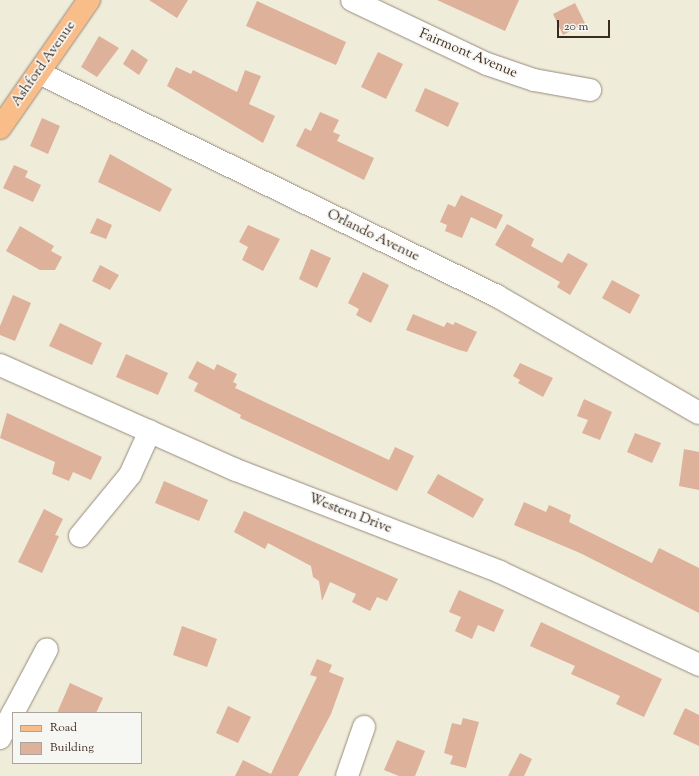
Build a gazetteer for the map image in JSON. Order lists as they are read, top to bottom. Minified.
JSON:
{"streets":{"main road":["Ashford Avenue"],"street":["Fairmont Avenue","Orlando Avenue","Western Drive"]},"crossings":[["Ashford Avenue","Orlando Avenue"]],"legend":["Road","Building"],"scale_bar":"20 m"}
